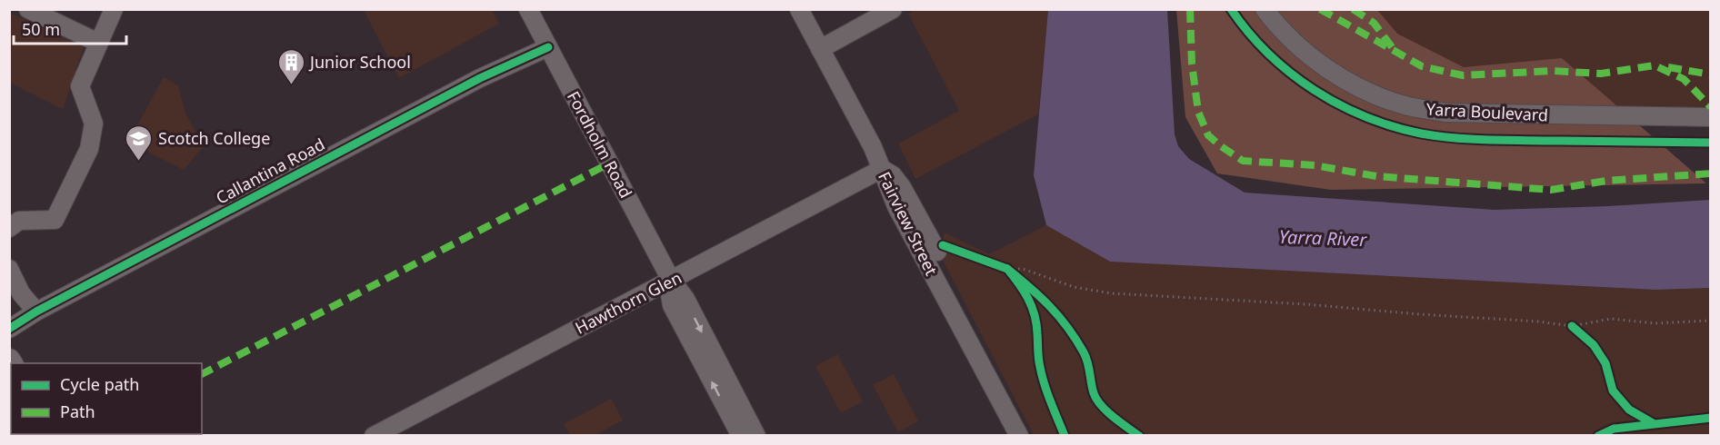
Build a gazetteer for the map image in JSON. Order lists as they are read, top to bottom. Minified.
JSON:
{"streets":{"street":["Yarra Boulevard","Fordholm Road","Callantina Road","Fairview Street","Hawthorn Glen"]},"crossings":[["Fordholm Road","Callantina Road"],["Fordholm Road","Hawthorn Glen"],["Fairview Street","Hawthorn Glen"]],"water":["Yarra River"],"places":{"building":["Junior School"],"school or university":["Scotch College"]},"legend":["Cycle path","Path"],"scale_bar":"50 m"}
